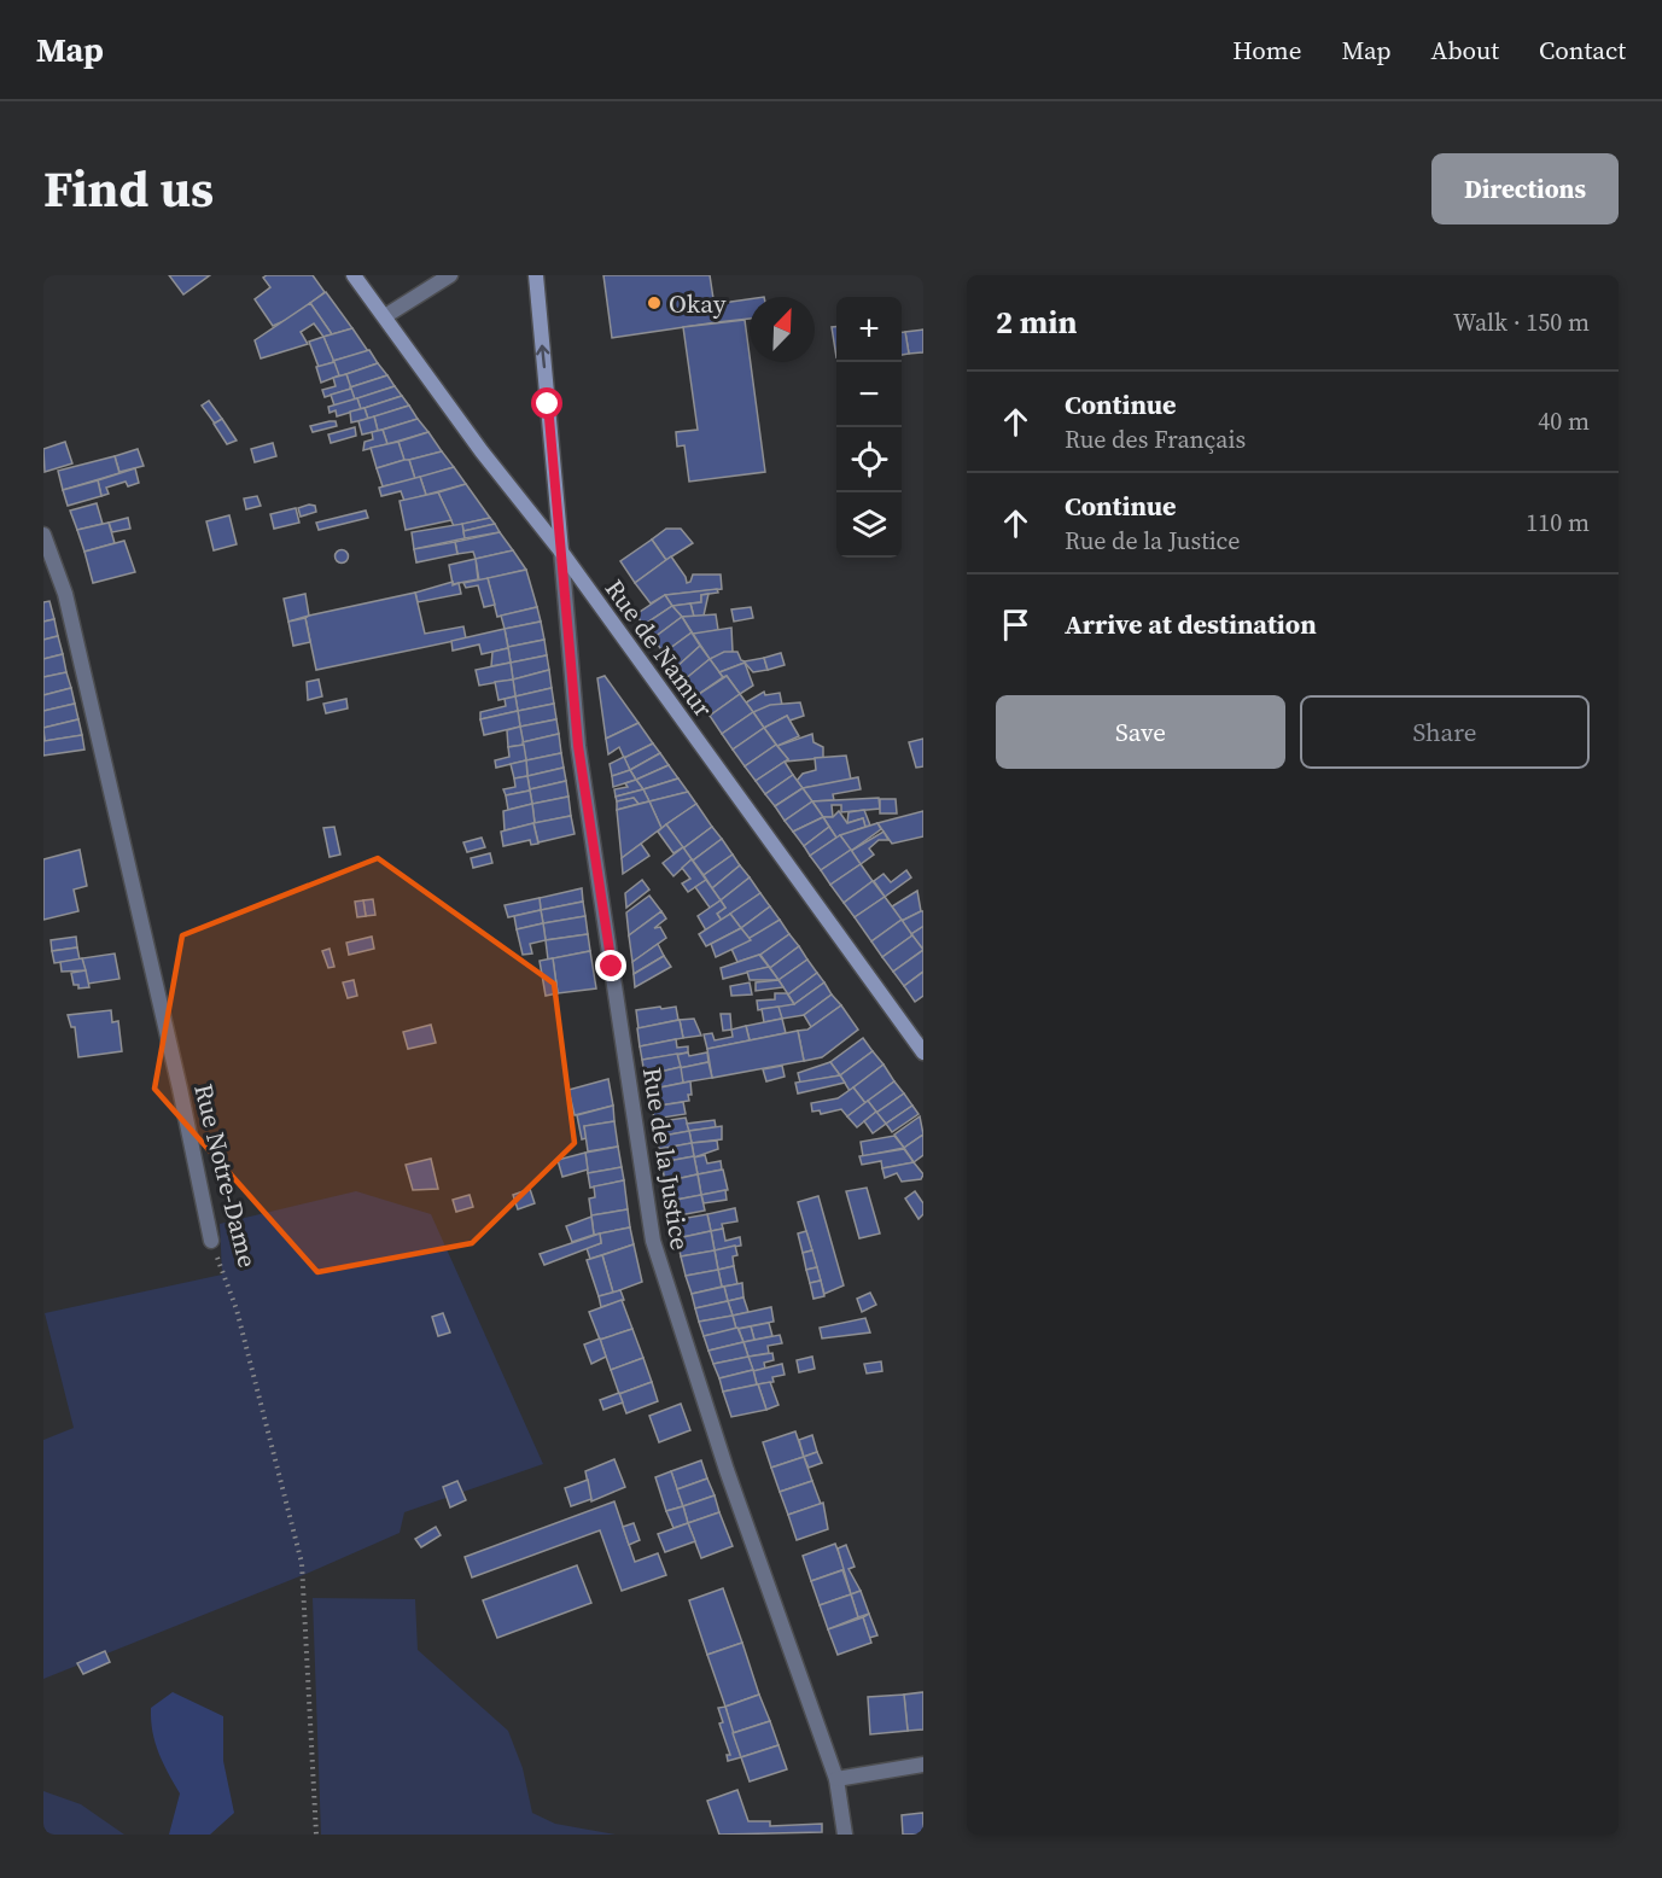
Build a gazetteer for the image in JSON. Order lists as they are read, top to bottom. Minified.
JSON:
{"streets":{"main road":["Rue de Namur"],"street":["Rue de la Justice","Rue Notre-Dame"]},"crossings":[["Rue de Namur","Rue de la Justice"]],"places":["Okay"],"north":"top right","page":{"header":"Map","nav":["Home","Map","About","Contact"],"title":"Find us","buttons":["Directions",["Save","Share"]],"heading":["2 min","Walk · 150 m"],"map_buttons":["+","−"],"list":[["Continue","Rue des Français","40 m"],["Continue","Rue de la Justice","110 m"],"Arrive at destination"]}}
